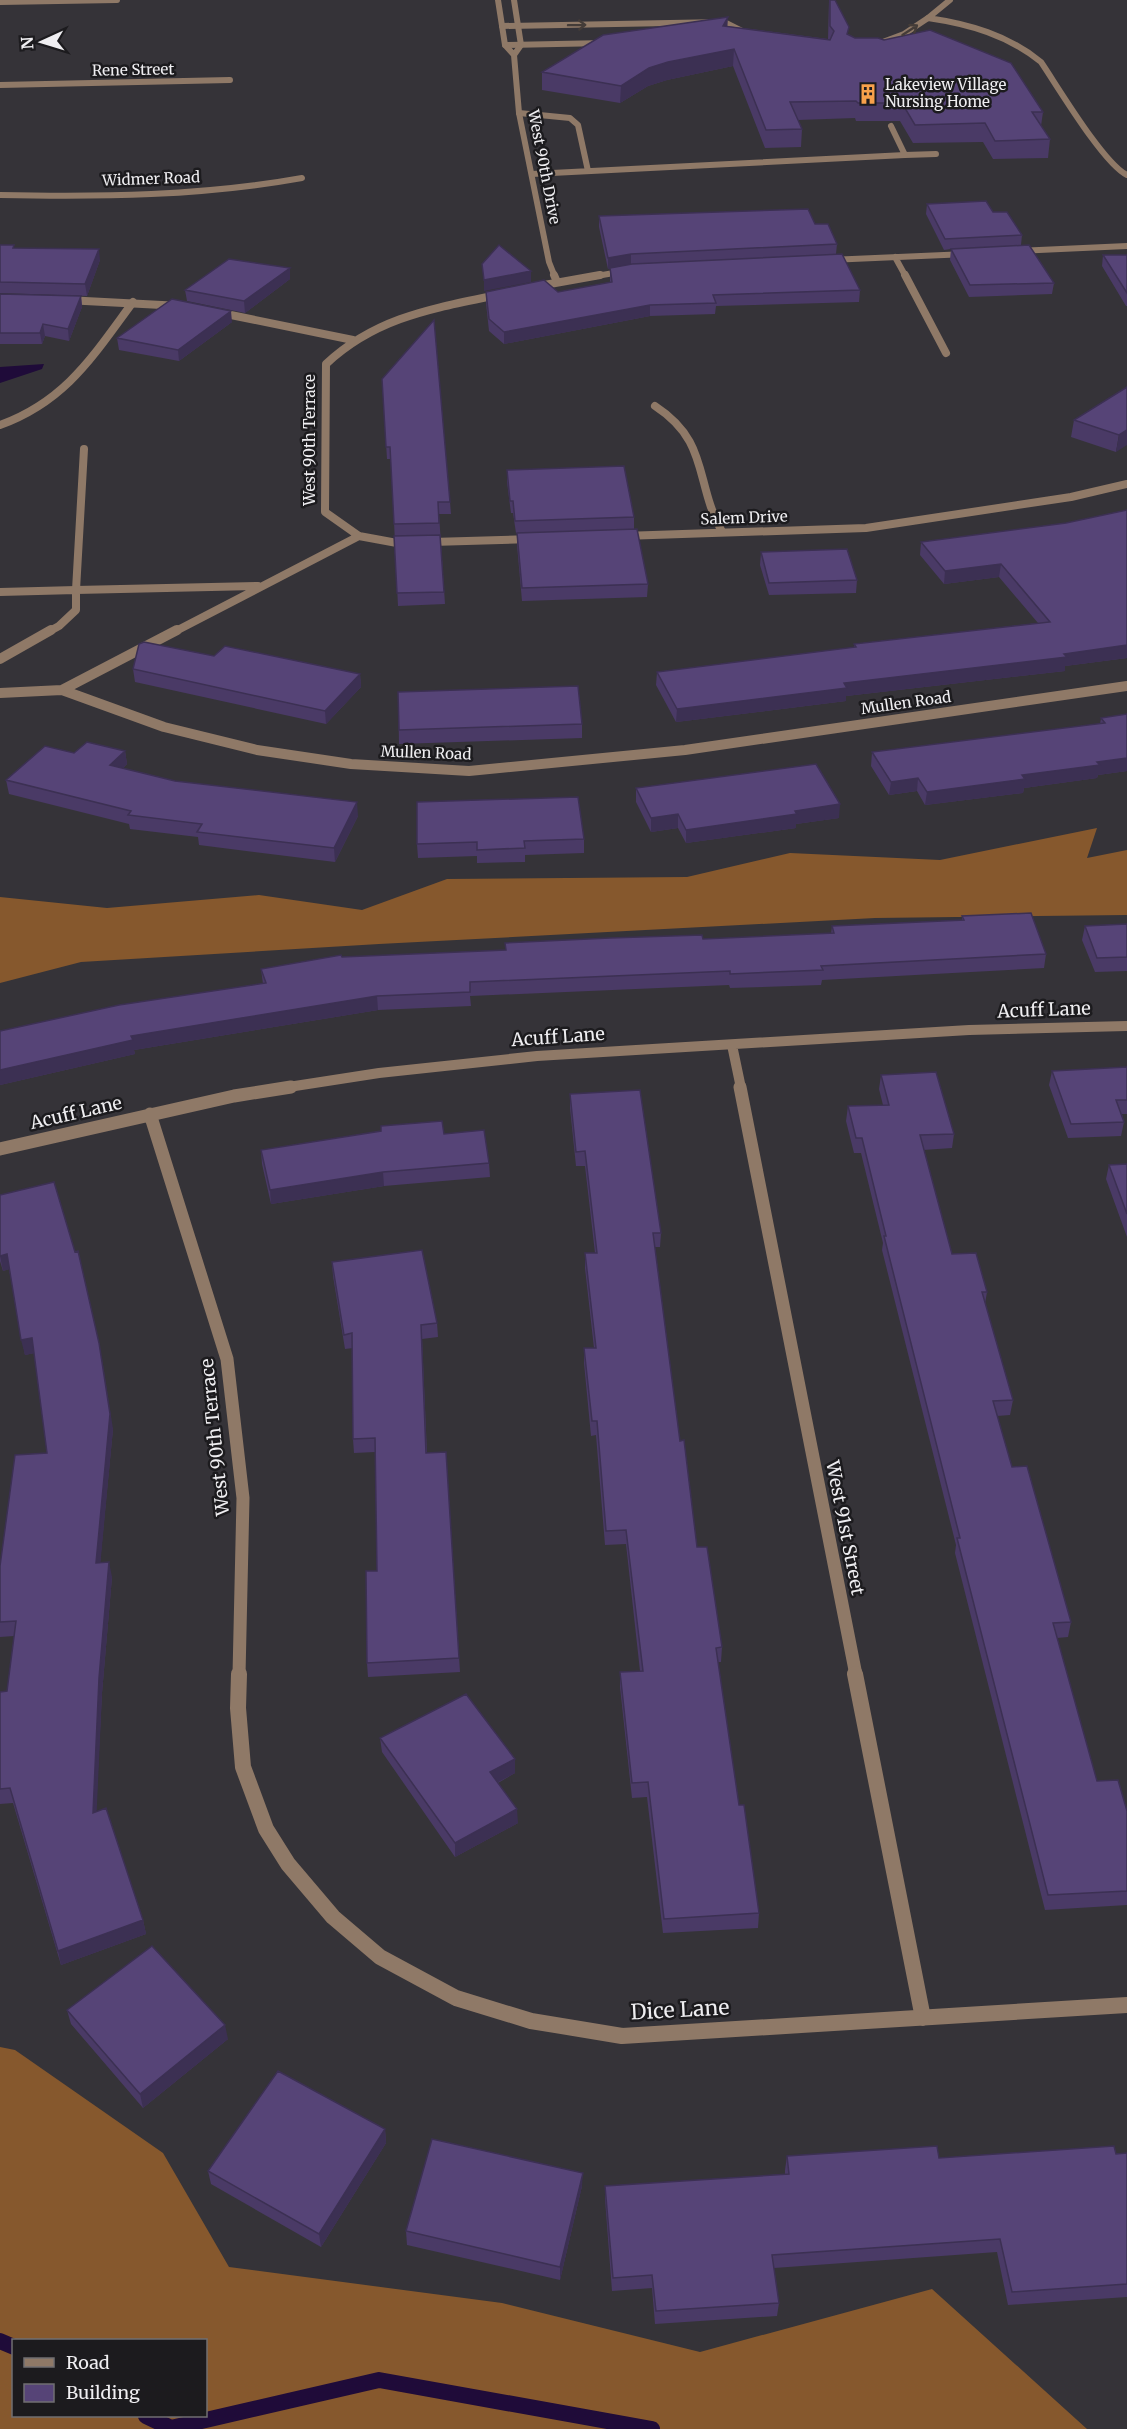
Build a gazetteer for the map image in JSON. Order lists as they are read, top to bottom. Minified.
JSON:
{"streets":{"street":["Rene Street","West 90th Drive","Widmer Road","West 90th Terrace","Salem Drive","Mullen Road","Acuff Lane","West 91st Street","Dice Lane"]},"crossings":[["West 90th Terrace","Acuff Lane"],["West 90th Terrace","Dice Lane"],["Acuff Lane","West 91st Street"],["West 91st Street","Dice Lane"]],"places":{"building":["Lakeview Village Nursing Home"]},"legend":["Road","Building"],"north":"left"}
